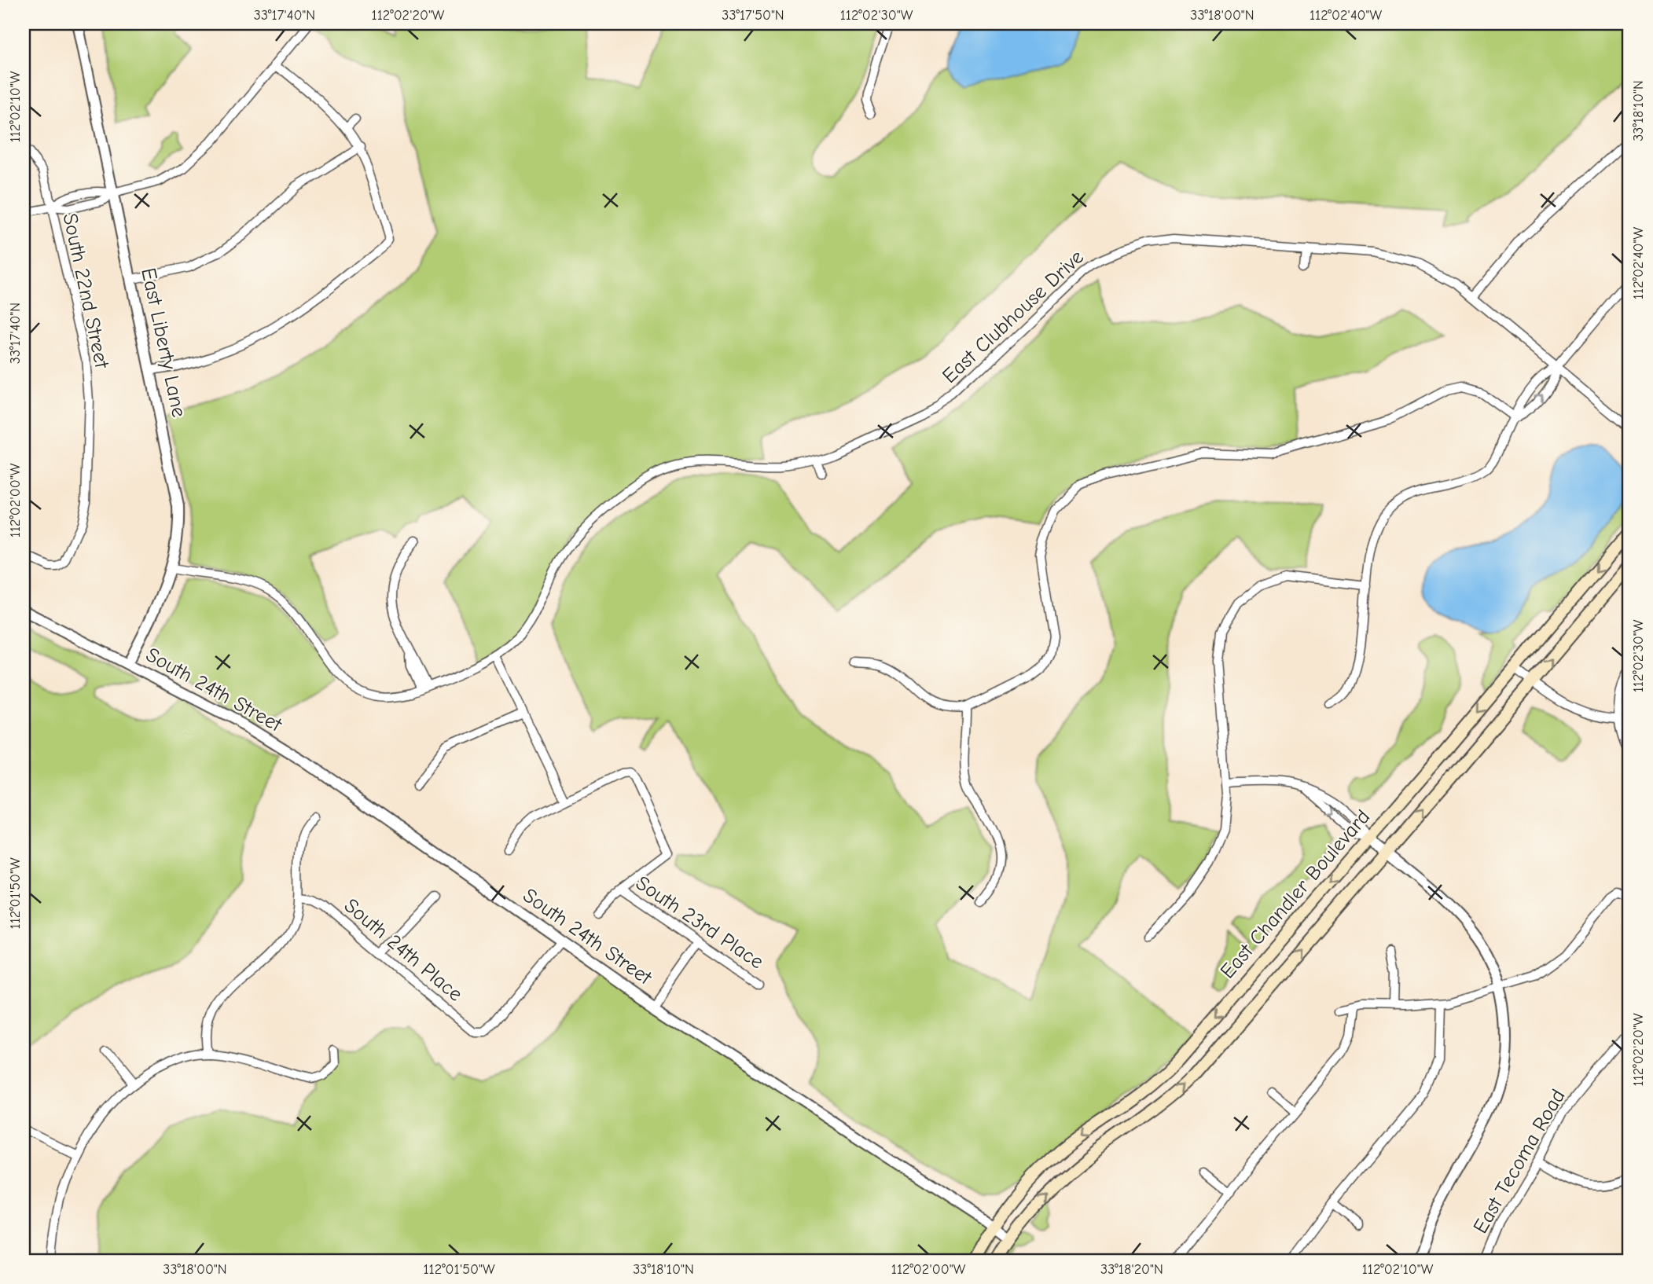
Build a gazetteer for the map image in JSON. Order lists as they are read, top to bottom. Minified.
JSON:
{"streets":{"main road":["East Chandler Boulevard"],"street":["South 22nd Street","East Clubhouse Drive","East Liberty Lane","South 24th Street","South 23rd Place","South 24th Place","East Tecoma Road"]},"crossings":[["East Clubhouse Drive","East Liberty Lane"],["East Liberty Lane","South 24th Street"],["South 24th Street","East Chandler Boulevard"],["South 24th Street","South 24th Place"]],"coordinates":["33°17'40\"N","112°02'20\"W","33°17'50\"N","112°02'30\"W","33°18'00\"N","112°02'40\"W","112°02'10\"W","33°18'10\"N","112°02'00\"W","112°01'50\"W","33°18'20\"N"]}
